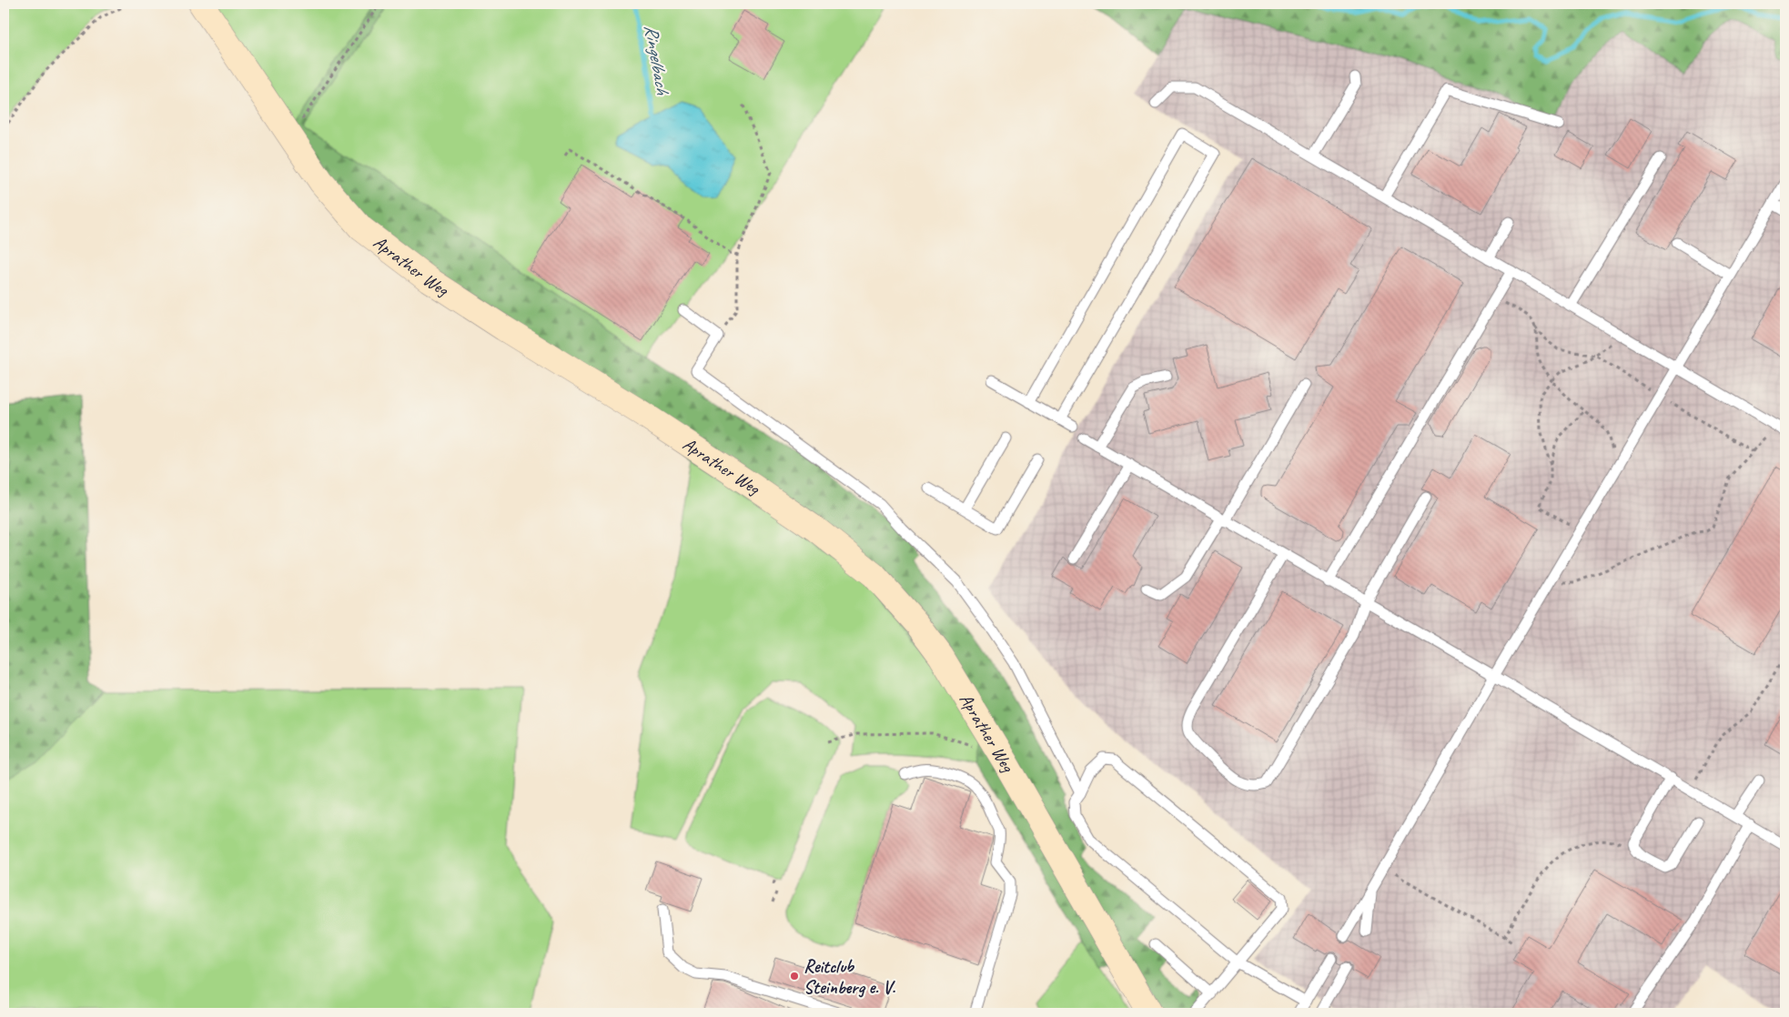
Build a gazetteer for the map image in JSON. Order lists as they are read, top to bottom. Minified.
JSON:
{"streets":{"street":["Aprather Weg"]},"water":["Ringelbach"],"places":["Reitclub Steinberg e. V."]}
